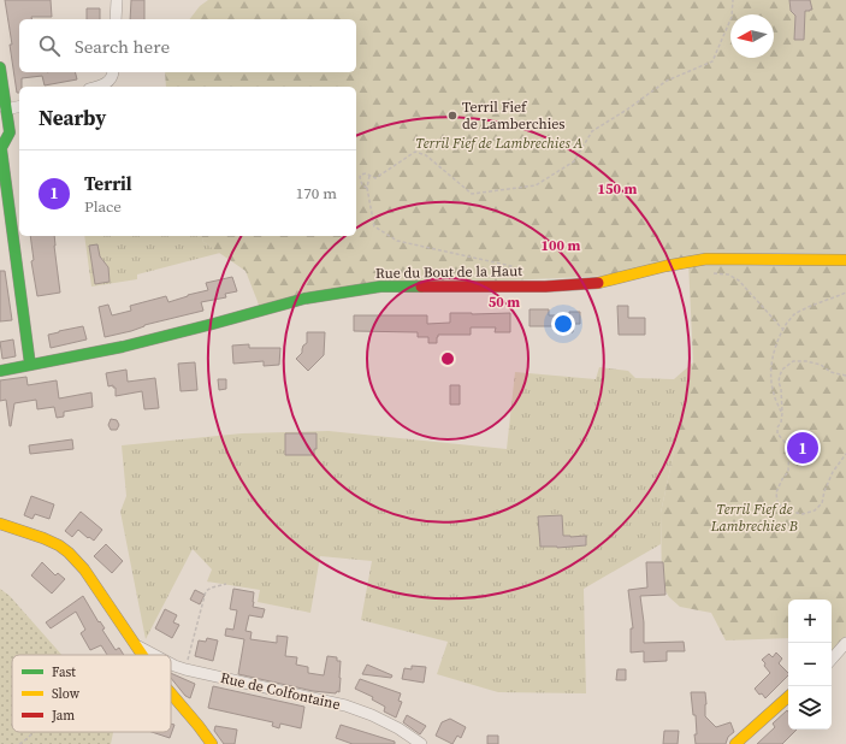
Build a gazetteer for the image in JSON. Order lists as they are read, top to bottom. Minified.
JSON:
{"streets":{"street":["Rue du Bout de la Haut","Rue de Colfontaine"]},"parks":["Terril Fief de Lambrechies A","Terril Fief de Lambrechies B"],"places":["Terril Fief de Lamberchies"],"legend":["Fast","Slow","Jam"],"north":"left","page":{"search":"Search here","heading":"Nearby","list":[{"mark":"1","name":"Terril","note":"Place","value":"170 m"}],"pins":"1","map_buttons":["+","−"]},"rings":["150 m","100 m","50 m"]}
